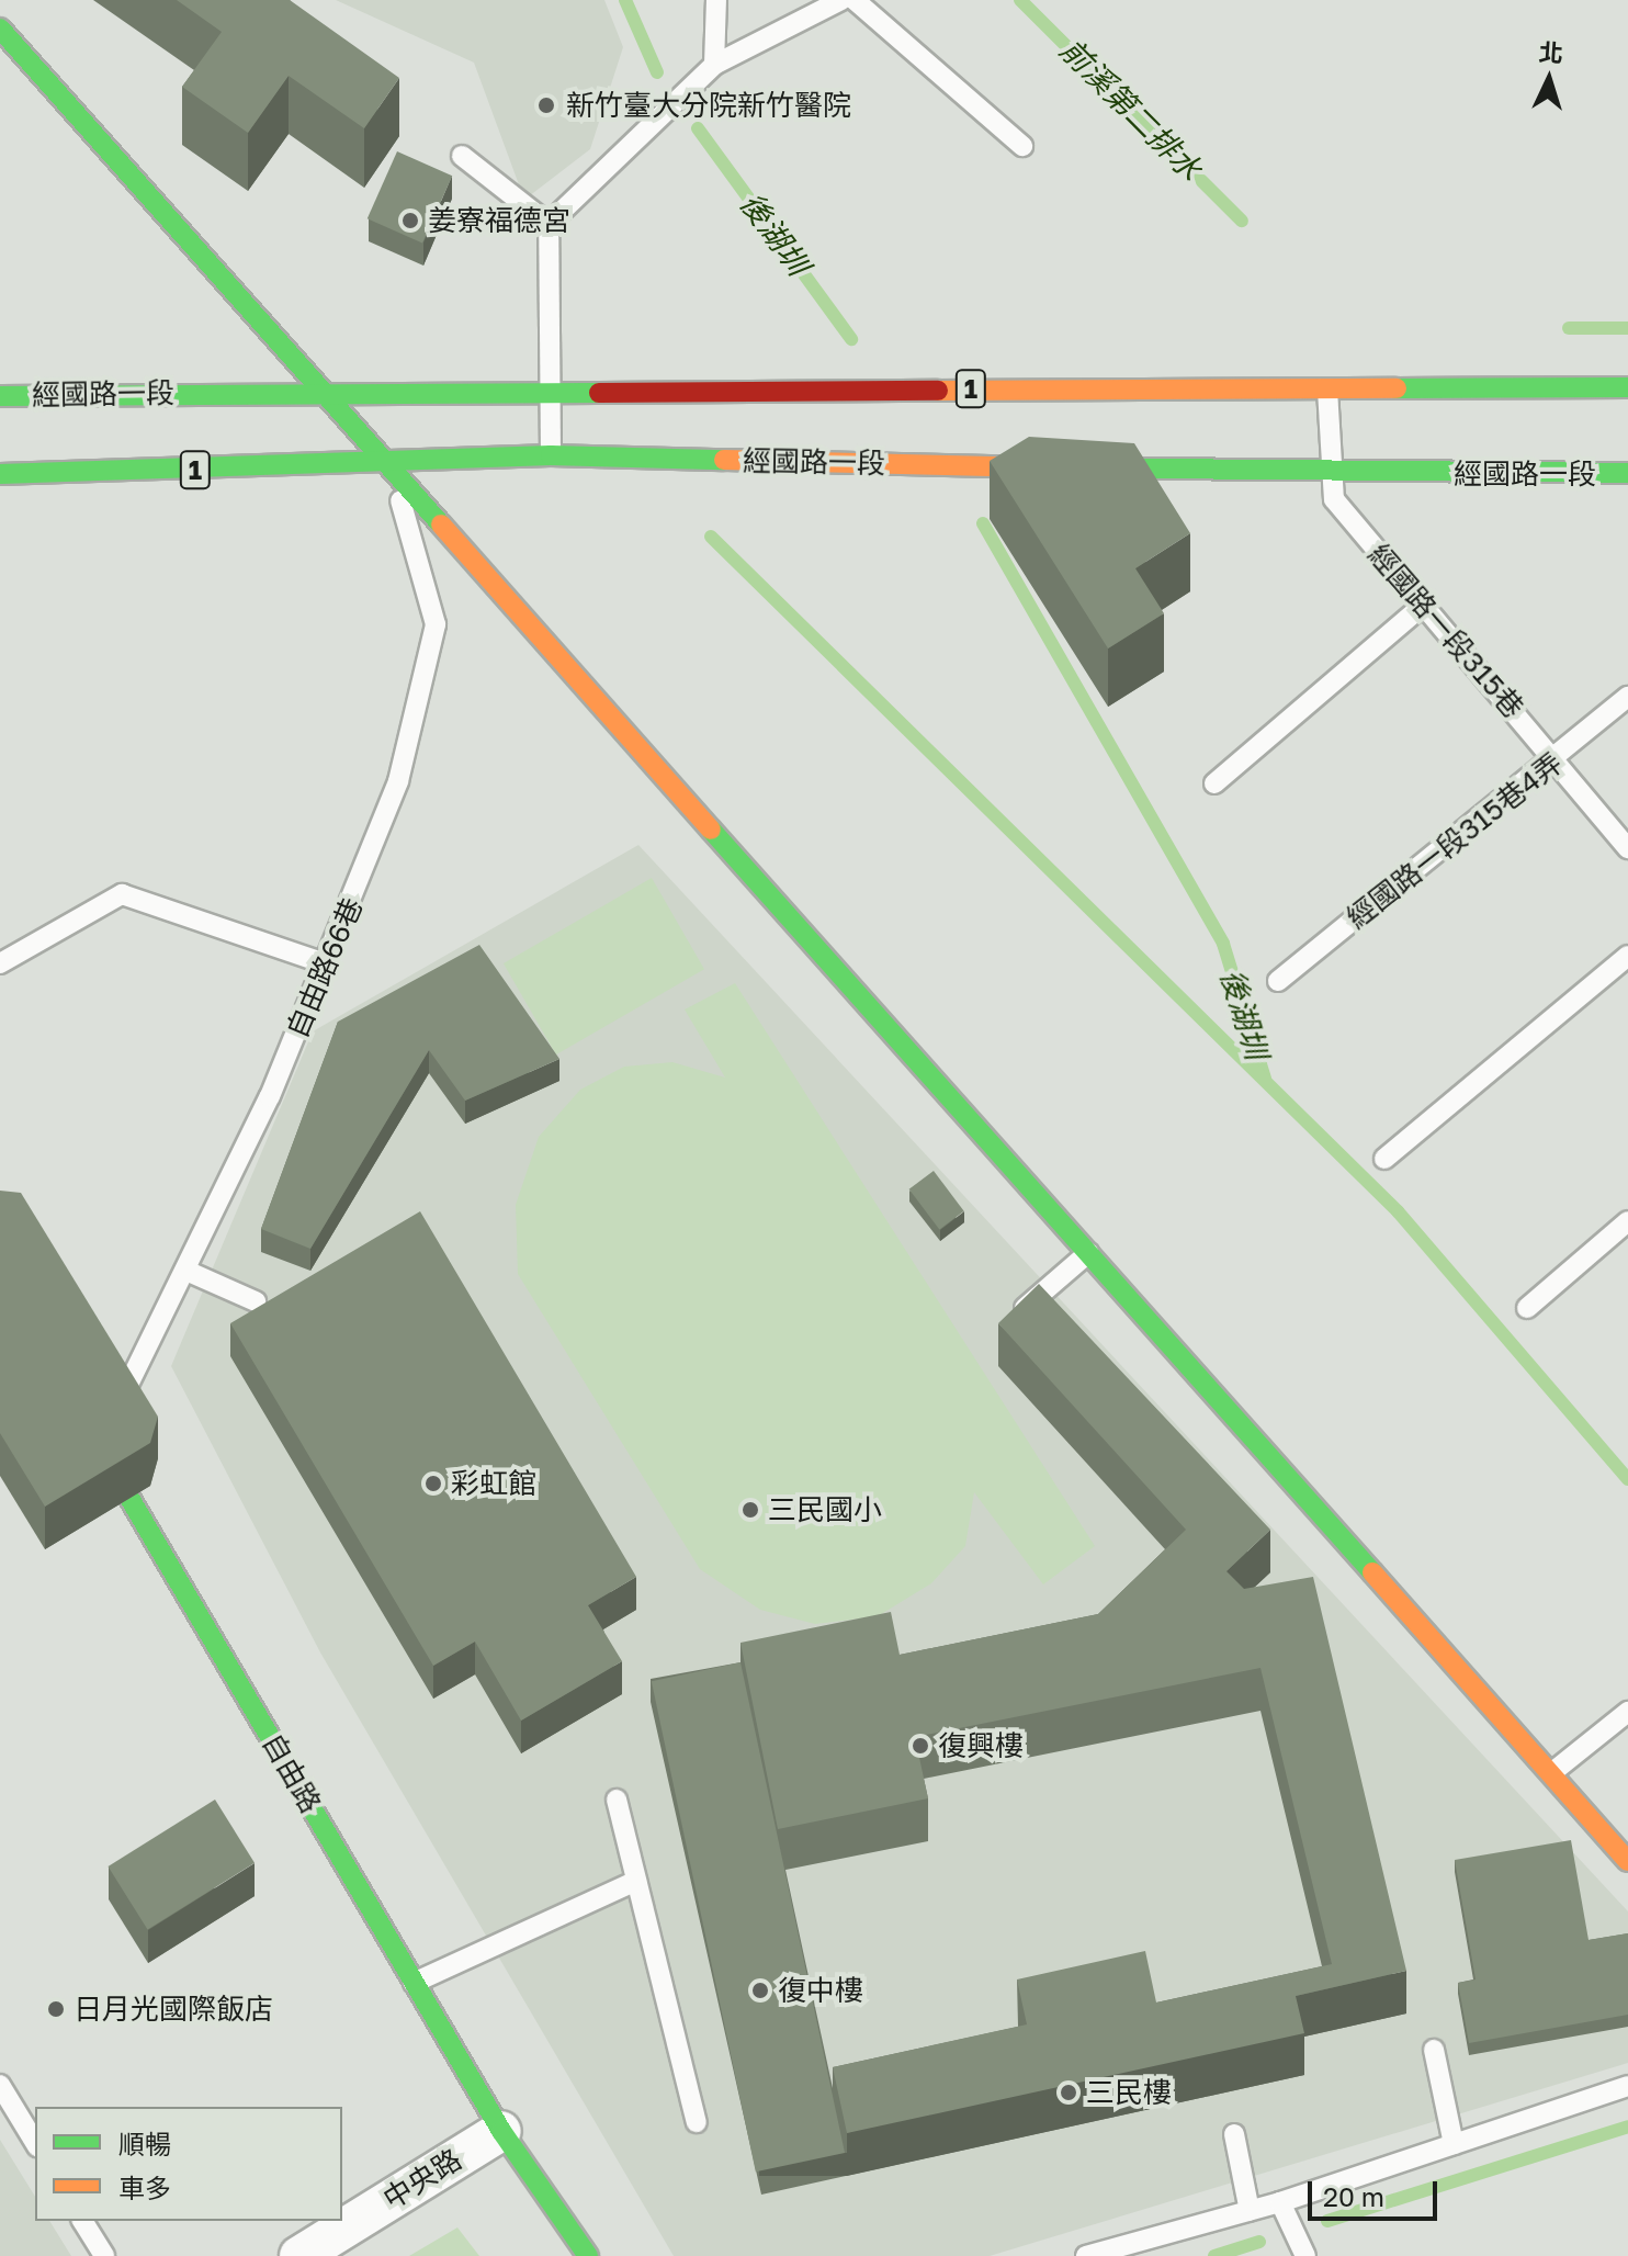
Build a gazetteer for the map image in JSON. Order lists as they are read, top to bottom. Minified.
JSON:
{"streets":{"street":["1","經國路一段","自由路","中央路"],"lane":["經國路一段315巷","經國路一段315巷4弄","自由路66巷"]},"crossings":[["經國路一段","經國路一段315巷"],["經國路一段","自由路66巷"],["經國路一段315巷","經國路一段315巷4弄"],["自由路66巷","自由路"],["自由路","中央路"]],"water":["前溪第二排水","後湖圳"],"places":["新竹臺大分院新竹醫院","姜寮福德宮","彩虹館","三民國小","復興樓","復中樓","日月光國際飯店","三民樓"],"legend":["順暢","車多"],"scale_bar":"20 m","north":"top"}
